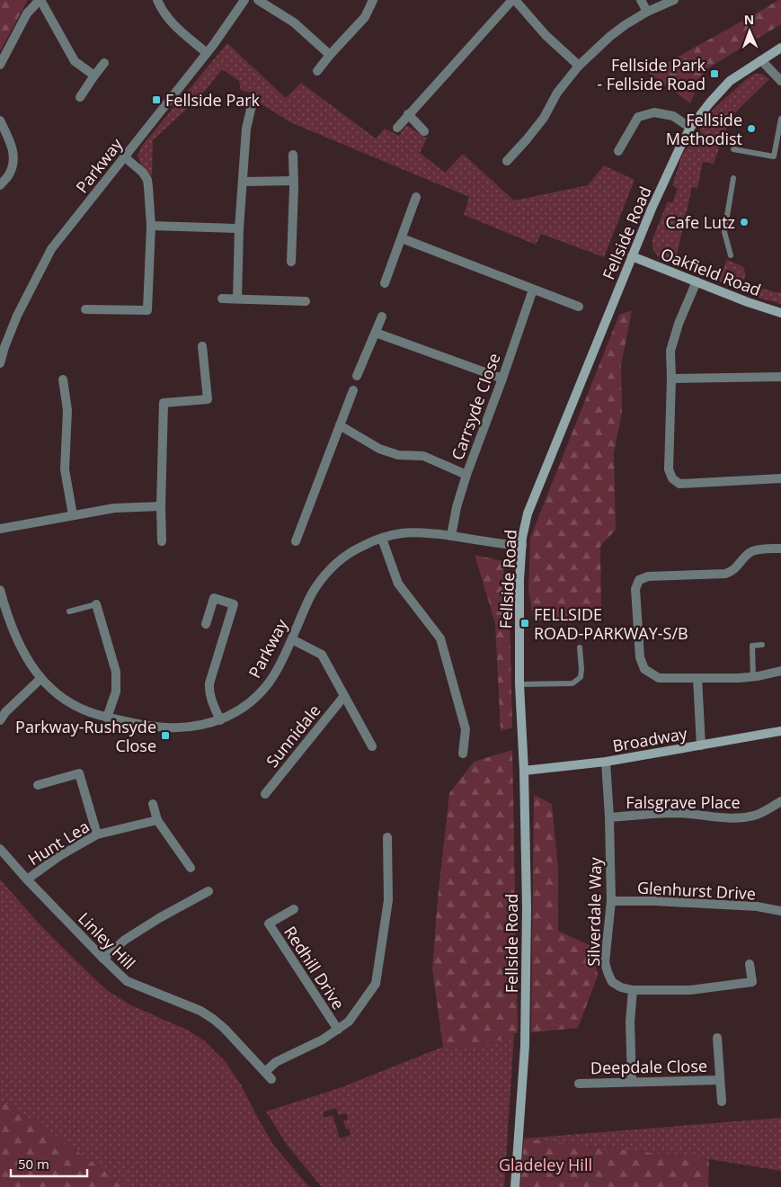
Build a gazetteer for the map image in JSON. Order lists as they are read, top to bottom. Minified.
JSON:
{"streets":{"street":["Parkway","Fellside Road","Oakfield Road","Carrsyde Close","Sunnidale","Broadway","Falsgrave Place","Hunt Lea","Glenhurst Drive","Silverdale Way","Linley Hill","Redhill Drive","Deepdale Close"]},"crossings":[["Parkway","Fellside Road"],["Parkway","Carrsyde Close"],["Fellside Road","Oakfield Road"],["Fellside Road","Broadway"],["Broadway","Silverdale Way"],["Falsgrave Place","Silverdale Way"],["Hunt Lea","Linley Hill"],["Glenhurst Drive","Silverdale Way"]],"parks":["Gladeley Hill"],"places":{"transit":["Fellside Park - Fellside Road","Fellside Park","FELLSIDE ROAD-PARKWAY-S/B","Parkway-Rushsyde Close"],"other":["Fellside Methodist","Cafe Lutz"]},"scale_bar":"50 m","north":"top"}
